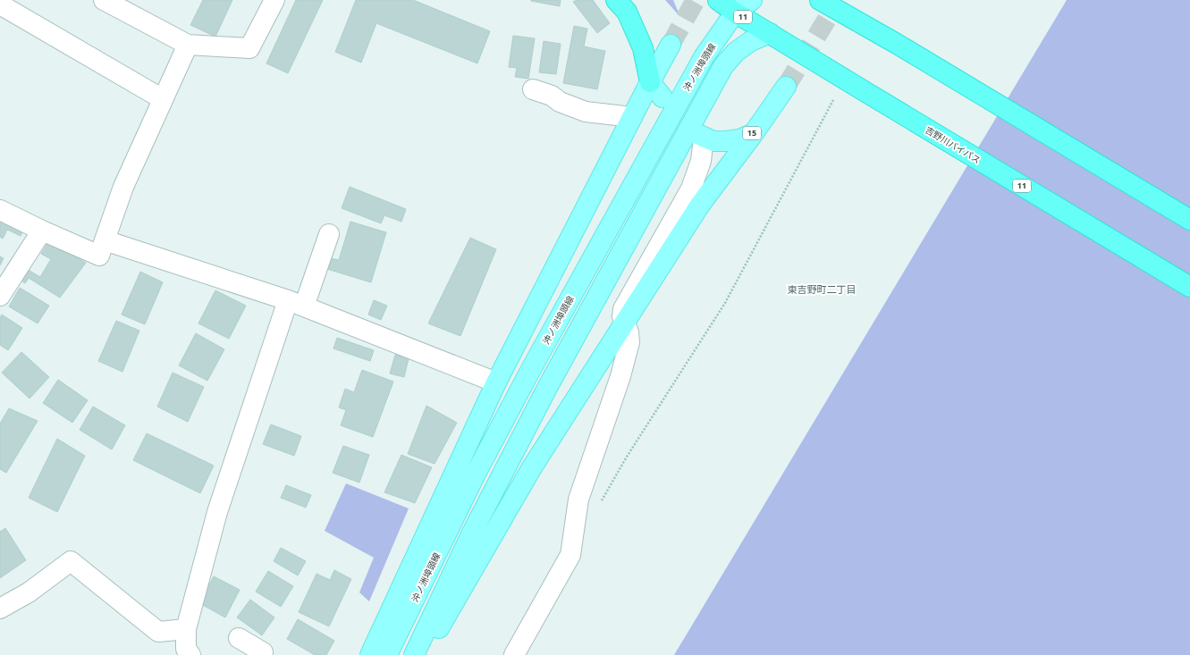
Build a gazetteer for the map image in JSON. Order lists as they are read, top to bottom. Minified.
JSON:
{"streets":{"highway":["11","吉野川バイパス"],"main road":["沖ノ洲埠頭線","15"]},"crossings":[["沖ノ洲埠頭線","吉野川バイパス"]],"districts":["東吉野町二丁目"]}
